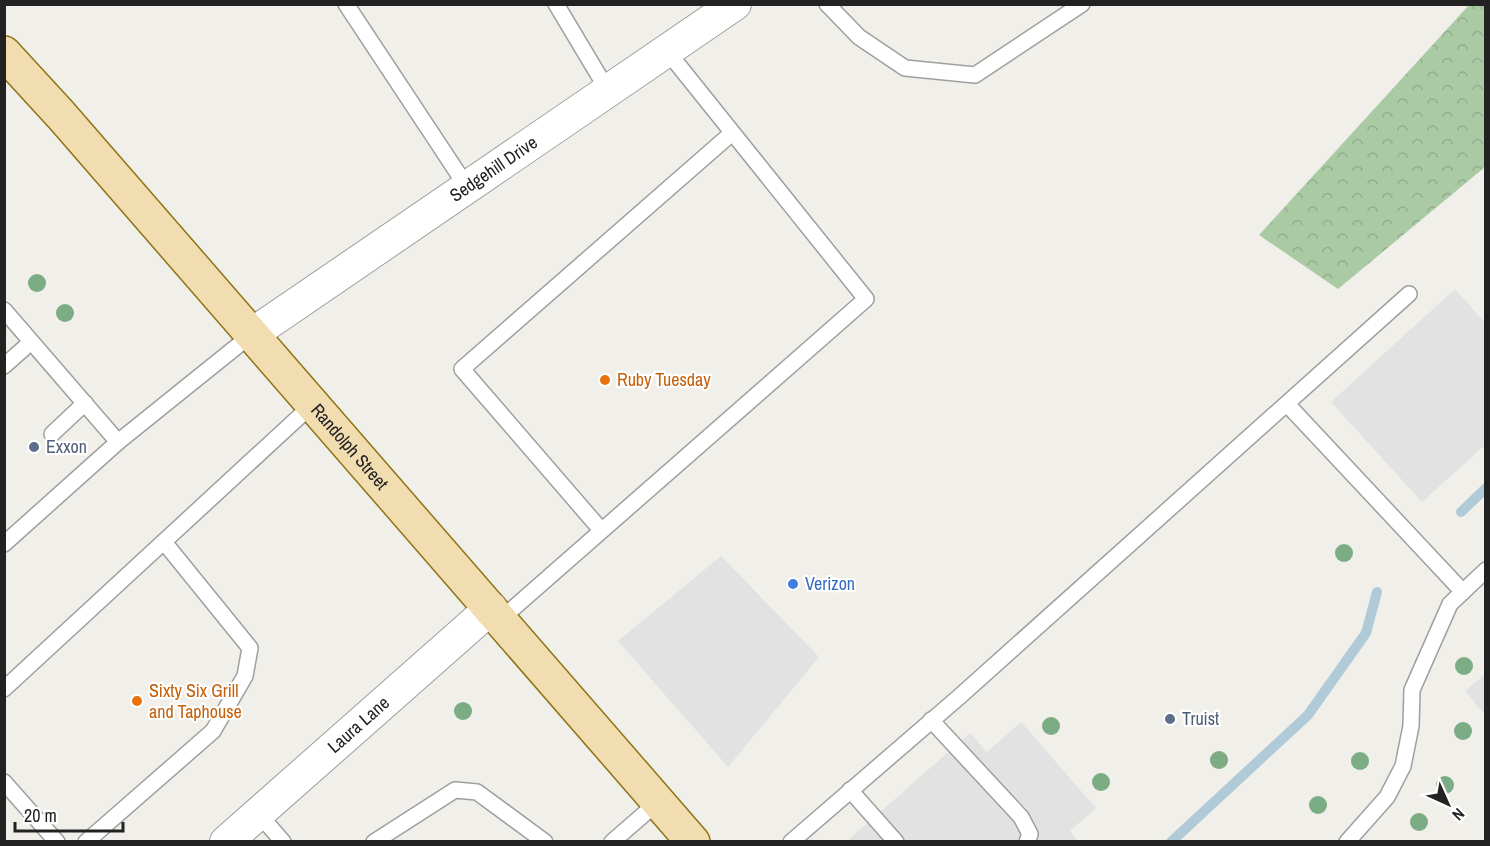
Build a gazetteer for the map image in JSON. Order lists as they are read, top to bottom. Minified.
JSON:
{"streets":{"main road":["Randolph Street"],"street":["Sedgehill Drive","Laura Lane"]},"crossings":[["Sedgehill Drive","Randolph Street"],["Randolph Street","Laura Lane"]],"places":["Ruby Tuesday","Exxon","Verizon","Sixty Six Grill and Taphouse","Truist"],"scale_bar":"20 m","north":"bottom right"}
